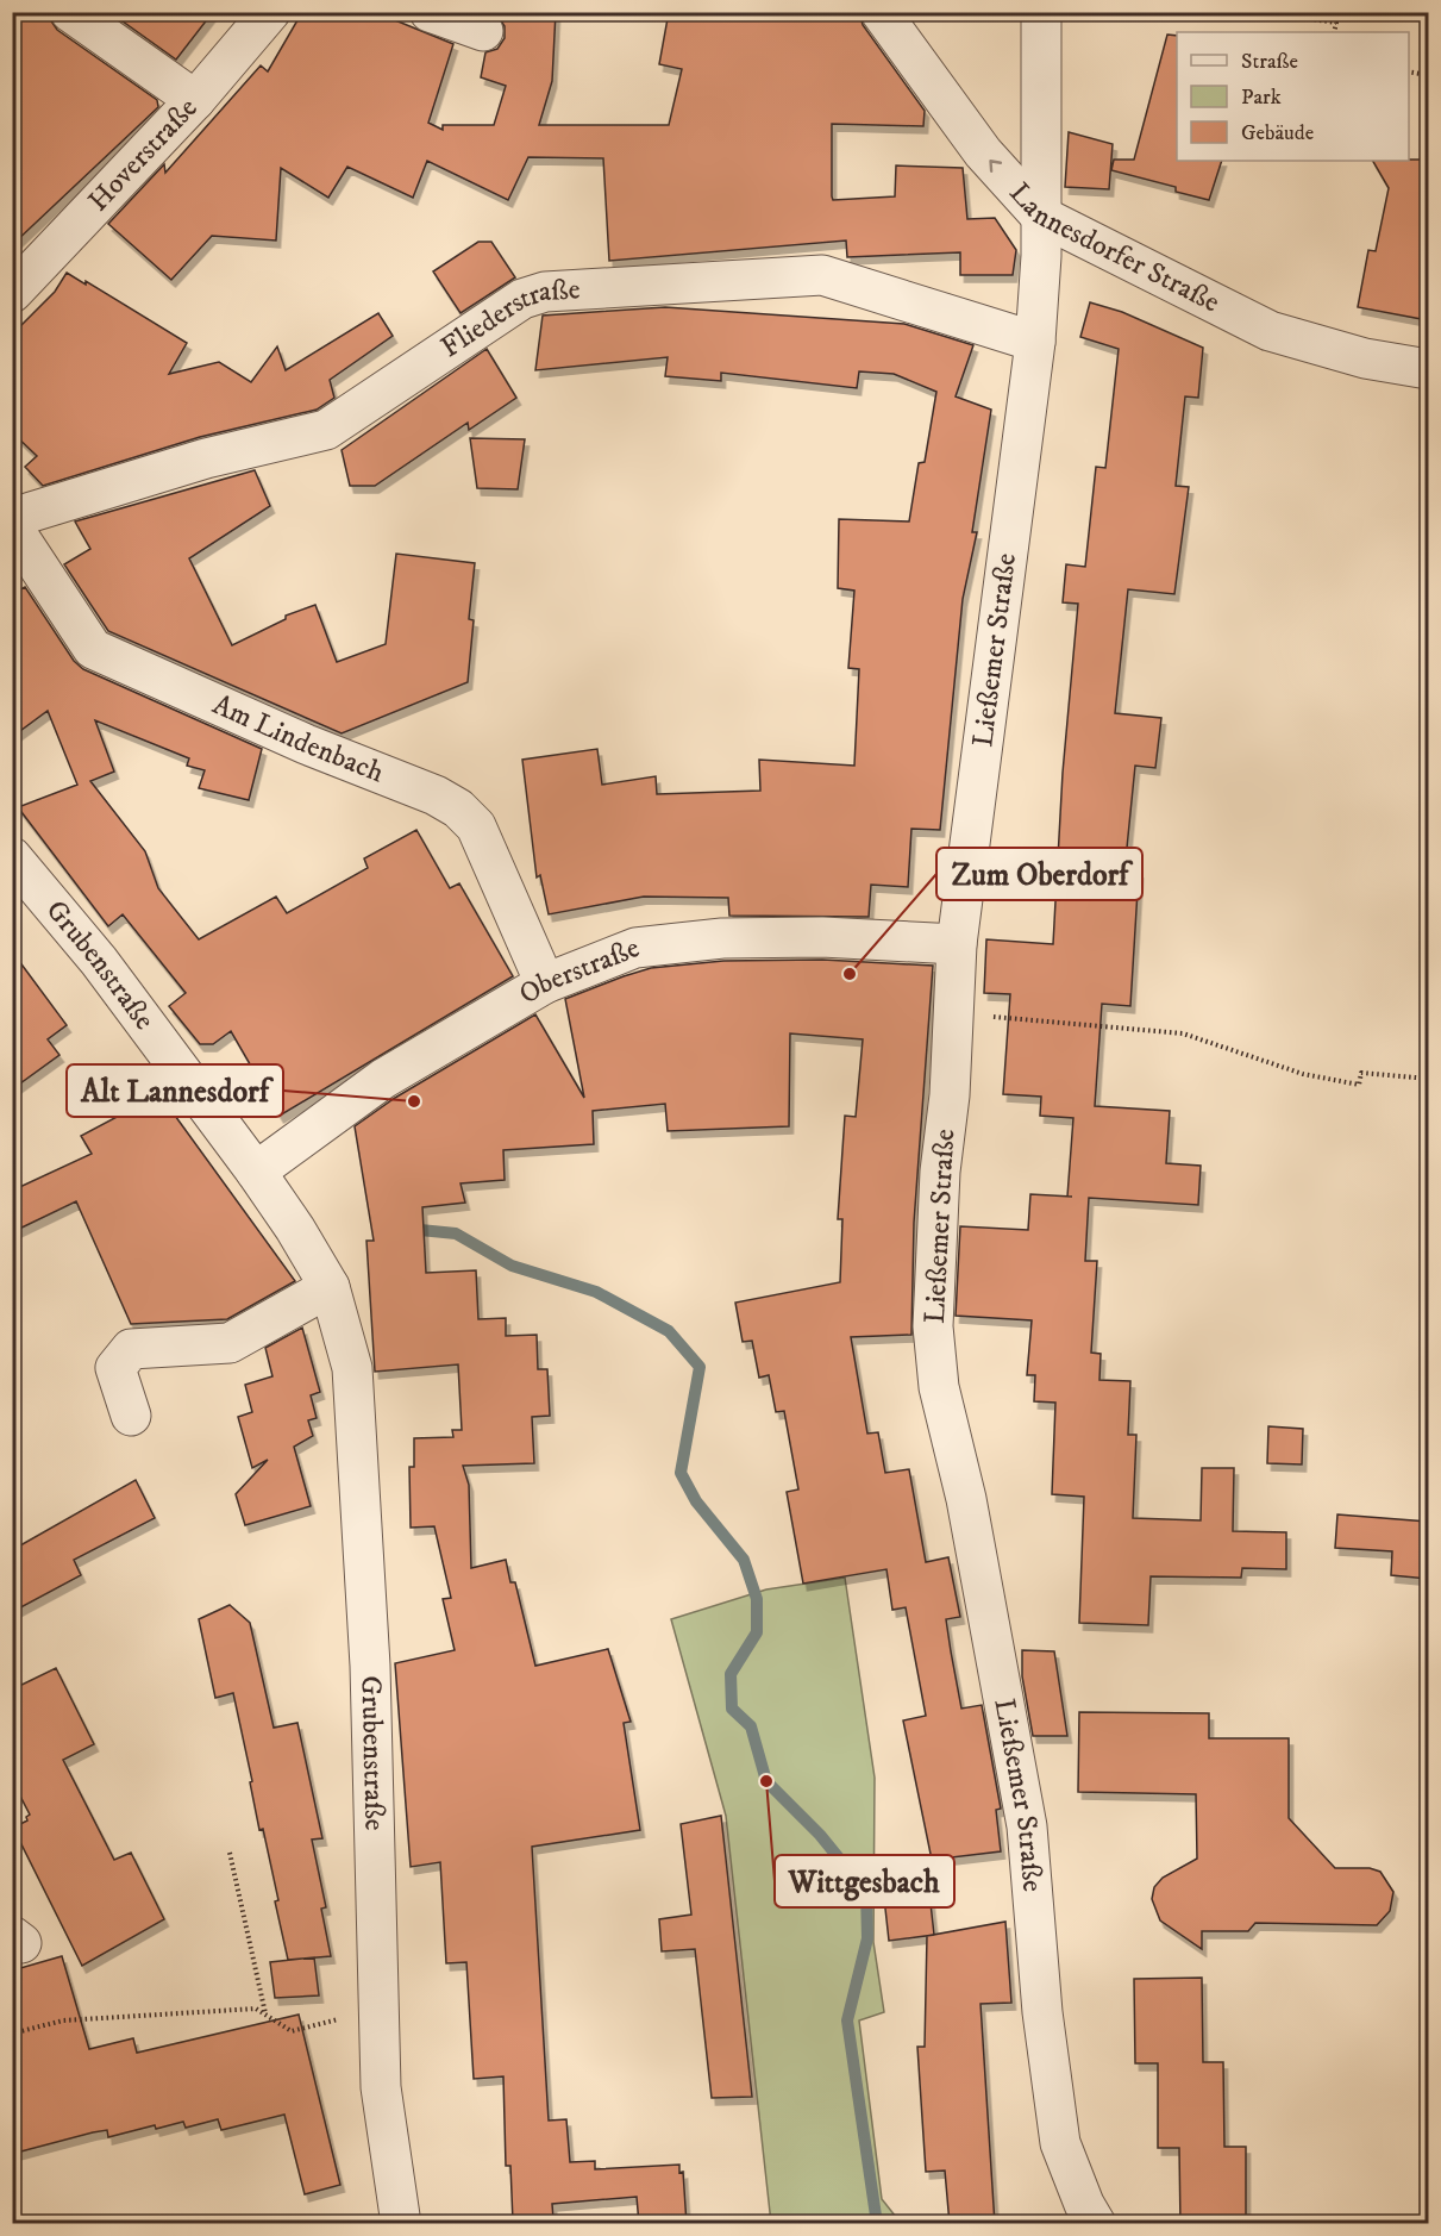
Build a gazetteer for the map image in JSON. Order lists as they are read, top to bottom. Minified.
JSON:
{"streets":{"street":["Hoverstraße","Lannesdorfer Straße","Fliederstraße","Ließemer Straße","Am Lindenbach","Grubenstraße","Oberstraße"]},"crossings":[["Lannesdorfer Straße","Ließemer Straße"],["Fliederstraße","Ließemer Straße"],["Ließemer Straße","Oberstraße"],["Am Lindenbach","Oberstraße"],["Grubenstraße","Oberstraße"]],"one_way":["Lannesdorfer Straße"],"places":["Zum Oberdorf","Alt Lannesdorf","Wittgesbach"],"legend":["Straße","Park","Gebäude"]}
